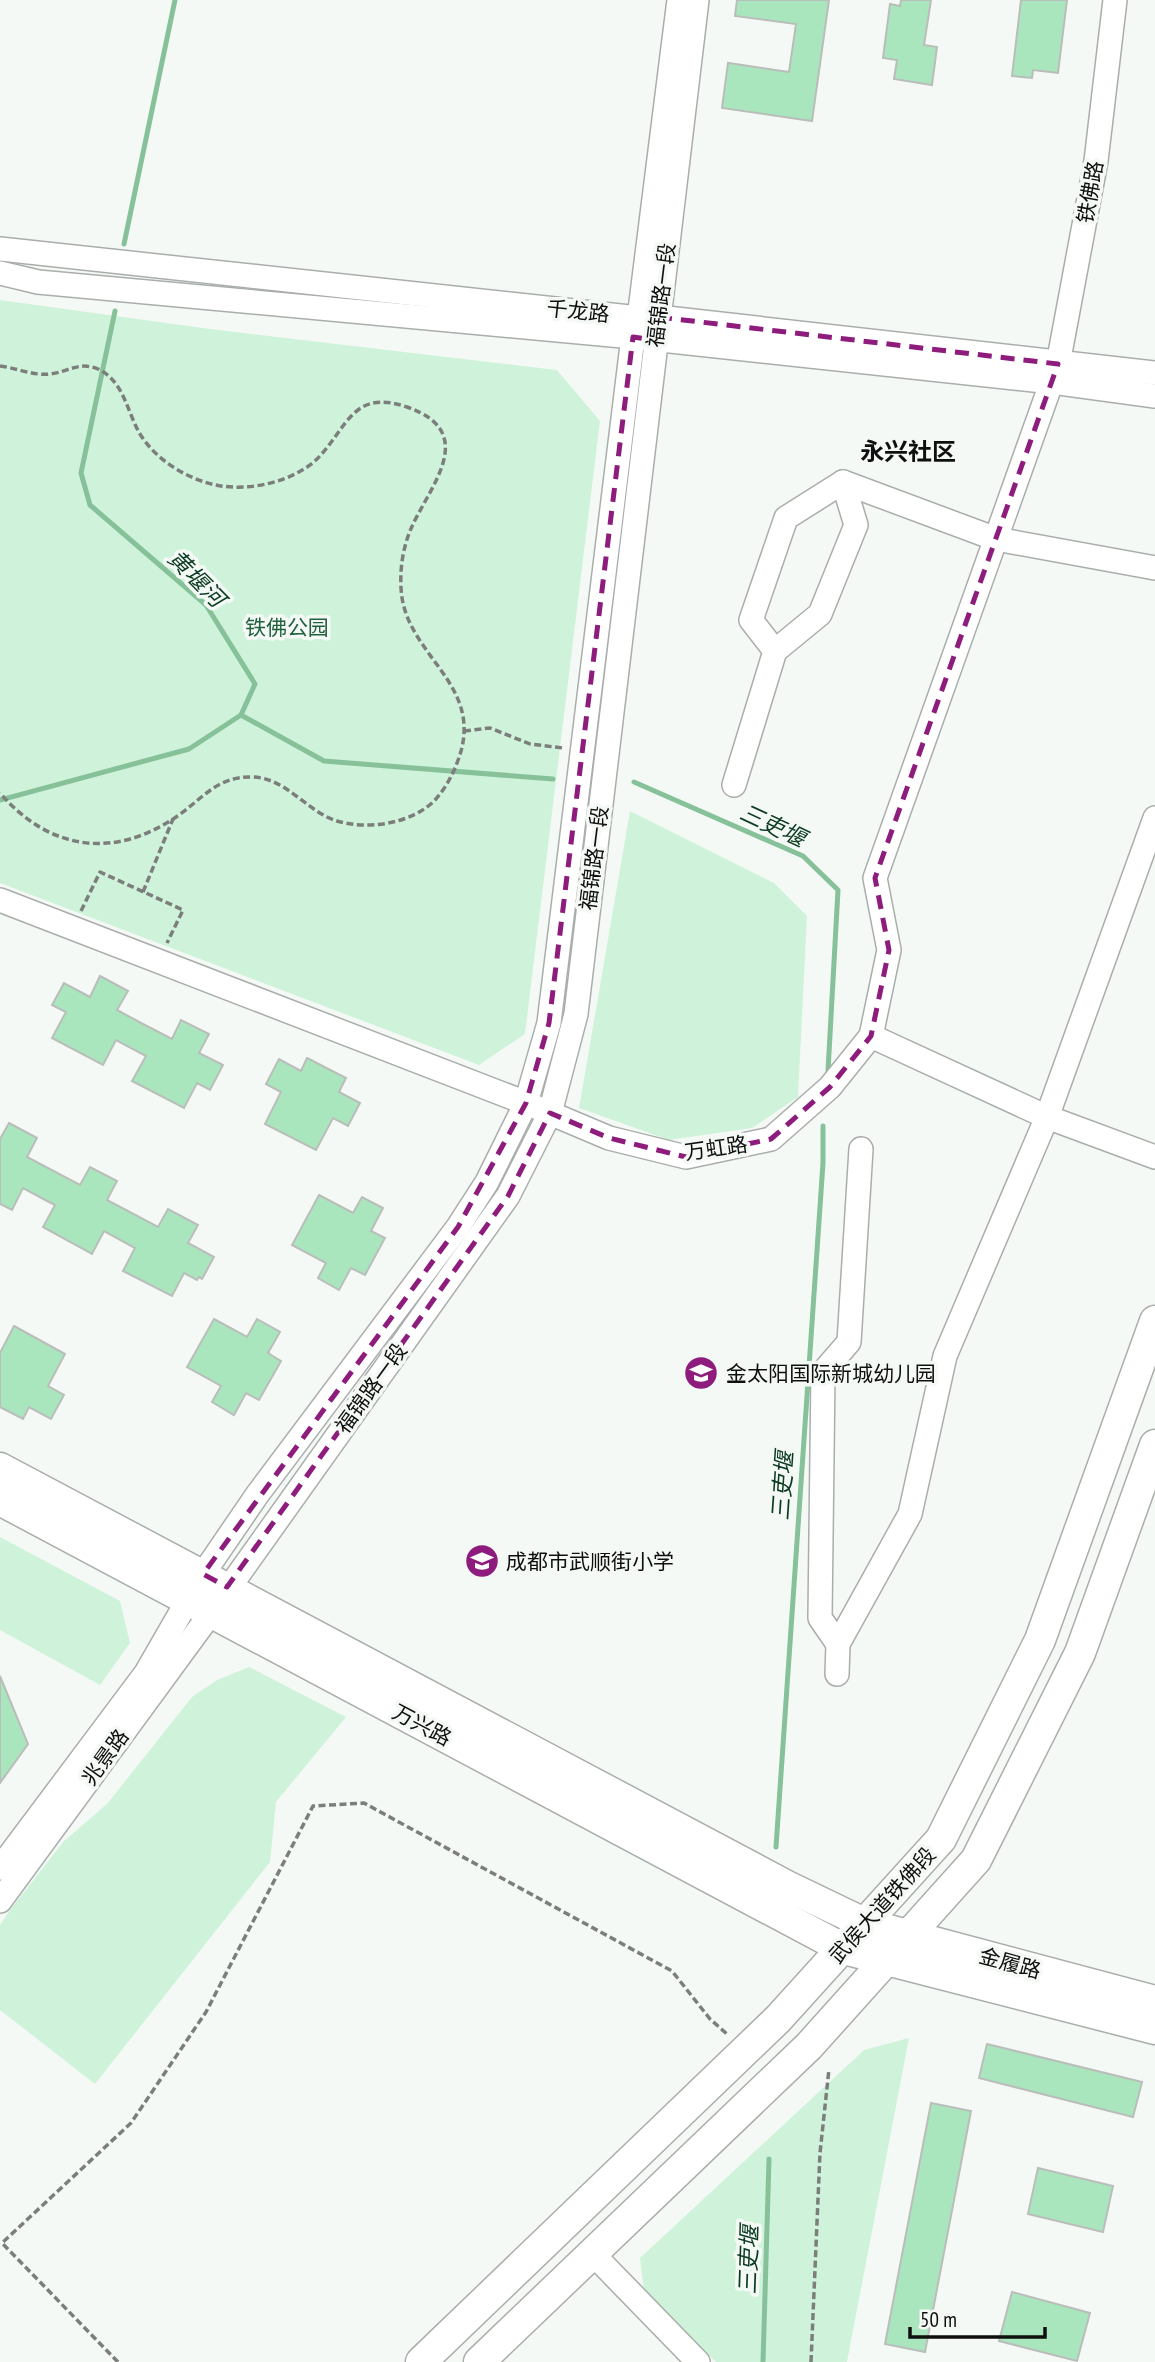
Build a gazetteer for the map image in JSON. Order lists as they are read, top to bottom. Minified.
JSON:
{"streets":{"main road":["万兴路","武侯大道铁佛段","金履路"],"street":["铁佛路","福锦路一段","千龙路","万虹路","兆景路"]},"crossings":[["铁佛路","千龙路"],["铁佛路","万虹路"],["福锦路一段","千龙路"],["福锦路一段","万虹路"],["福锦路一段","万兴路"],["福锦路一段","兆景路"],["福锦路一段","金履路"],["万兴路","兆景路"],["万兴路","武侯大道铁佛段"],["万兴路","金履路"],["武侯大道铁佛段","金履路"]],"districts":["永兴社区"],"water":["黄堰河","三吏堰"],"parks":["铁佛公园"],"places":{"school or university":["金太阳国际新城幼儿园","成都市武顺街小学"]},"scale_bar":"50 m"}
